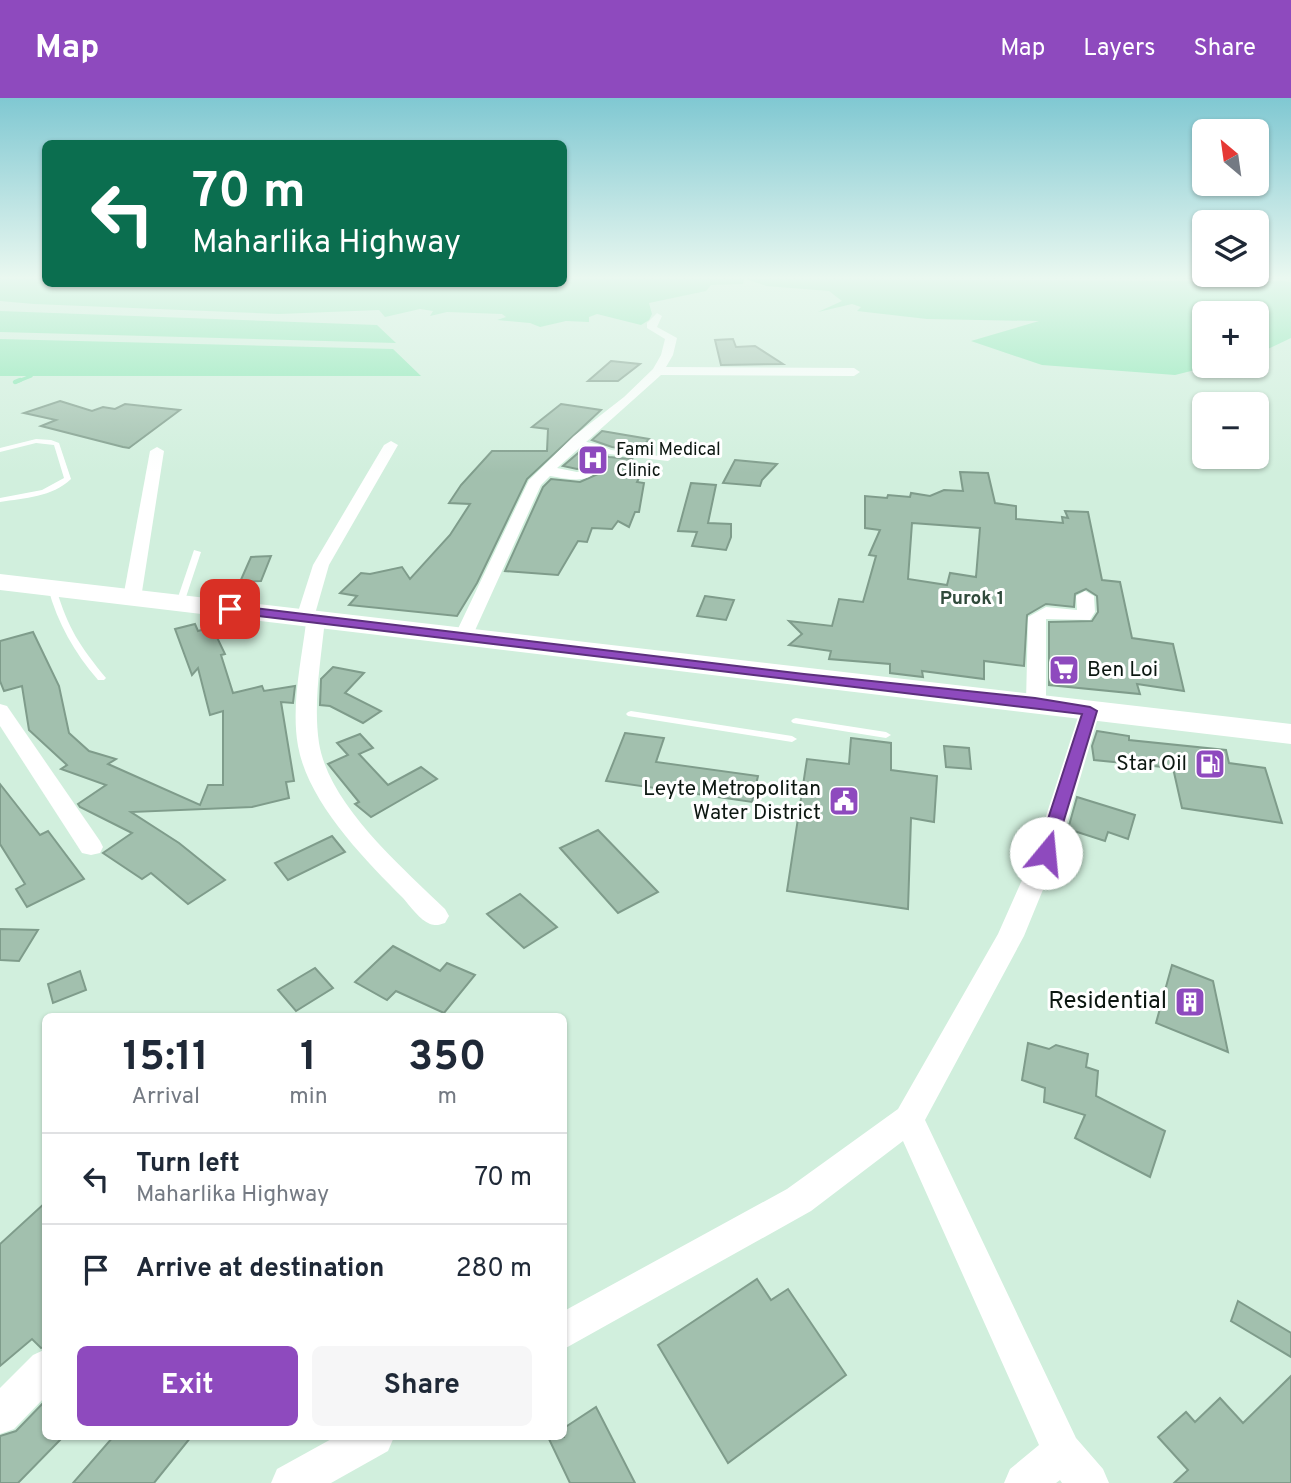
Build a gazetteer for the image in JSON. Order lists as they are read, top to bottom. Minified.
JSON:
{"districts":["Purok 1"],"places":{"hospital":["Fami Medical Clinic"],"supermarket":["Ben Loi"],"fuel station":["Star Oil"],"public building":["Leyte Metropolitan Water District"],"building":["Residential"]},"north":"top left","page":{"header":"Map","nav":["Map","Layers","Share"],"map_buttons":["+","−"],"turn":["70 m","Maharlika Highway"],"eta":["15:11","Arrival","1","min","350","m"],"list":[{"name":"Turn left","note":"Maharlika Highway","value":"70 m"},{"name":"Arrive at destination","value":"280 m"}],"buttons":["Exit","Share"]}}
